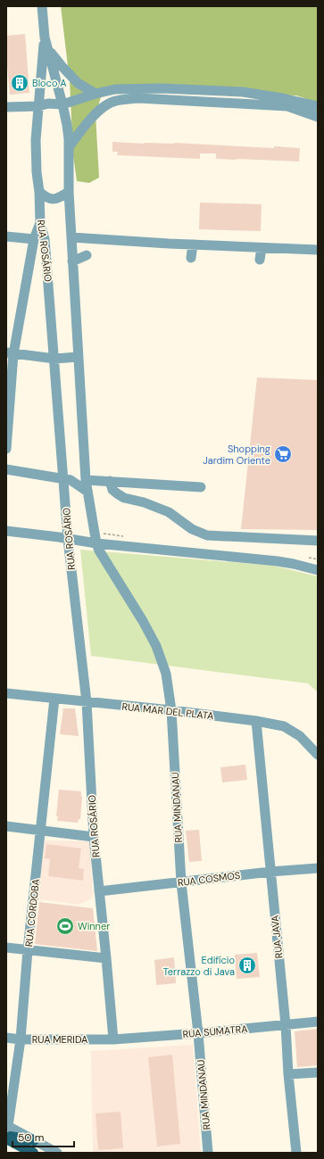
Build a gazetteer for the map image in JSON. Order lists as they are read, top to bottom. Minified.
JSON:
{"streets":{"street":["RUA ROSÁRIO","RUA MAR DEL PLATA","RUA MINDANAU","RUA COSMOS","RUA CORDOBA","RUA JAVA","RUA SUMATRA","RUA MERIDA"]},"crossings":[["RUA ROSÁRIO","RUA MAR DEL PLATA"],["RUA ROSÁRIO","RUA MINDANAU"],["RUA ROSÁRIO","RUA COSMOS"],["RUA ROSÁRIO","RUA SUMATRA"],["RUA ROSÁRIO","RUA MERIDA"],["RUA MAR DEL PLATA","RUA MINDANAU"],["RUA MAR DEL PLATA","RUA CORDOBA"],["RUA MAR DEL PLATA","RUA JAVA"],["RUA MINDANAU","RUA COSMOS"],["RUA MINDANAU","RUA SUMATRA"],["RUA COSMOS","RUA JAVA"],["RUA CORDOBA","RUA MERIDA"],["RUA JAVA","RUA SUMATRA"],["RUA SUMATRA","RUA MERIDA"]],"places":{"building":["Bloco A","Edifício Terrazzo di Java"],"supermarket":["Shopping Jardim Oriente"],"sports":["Winner"]},"scale_bar":"50 m"}
